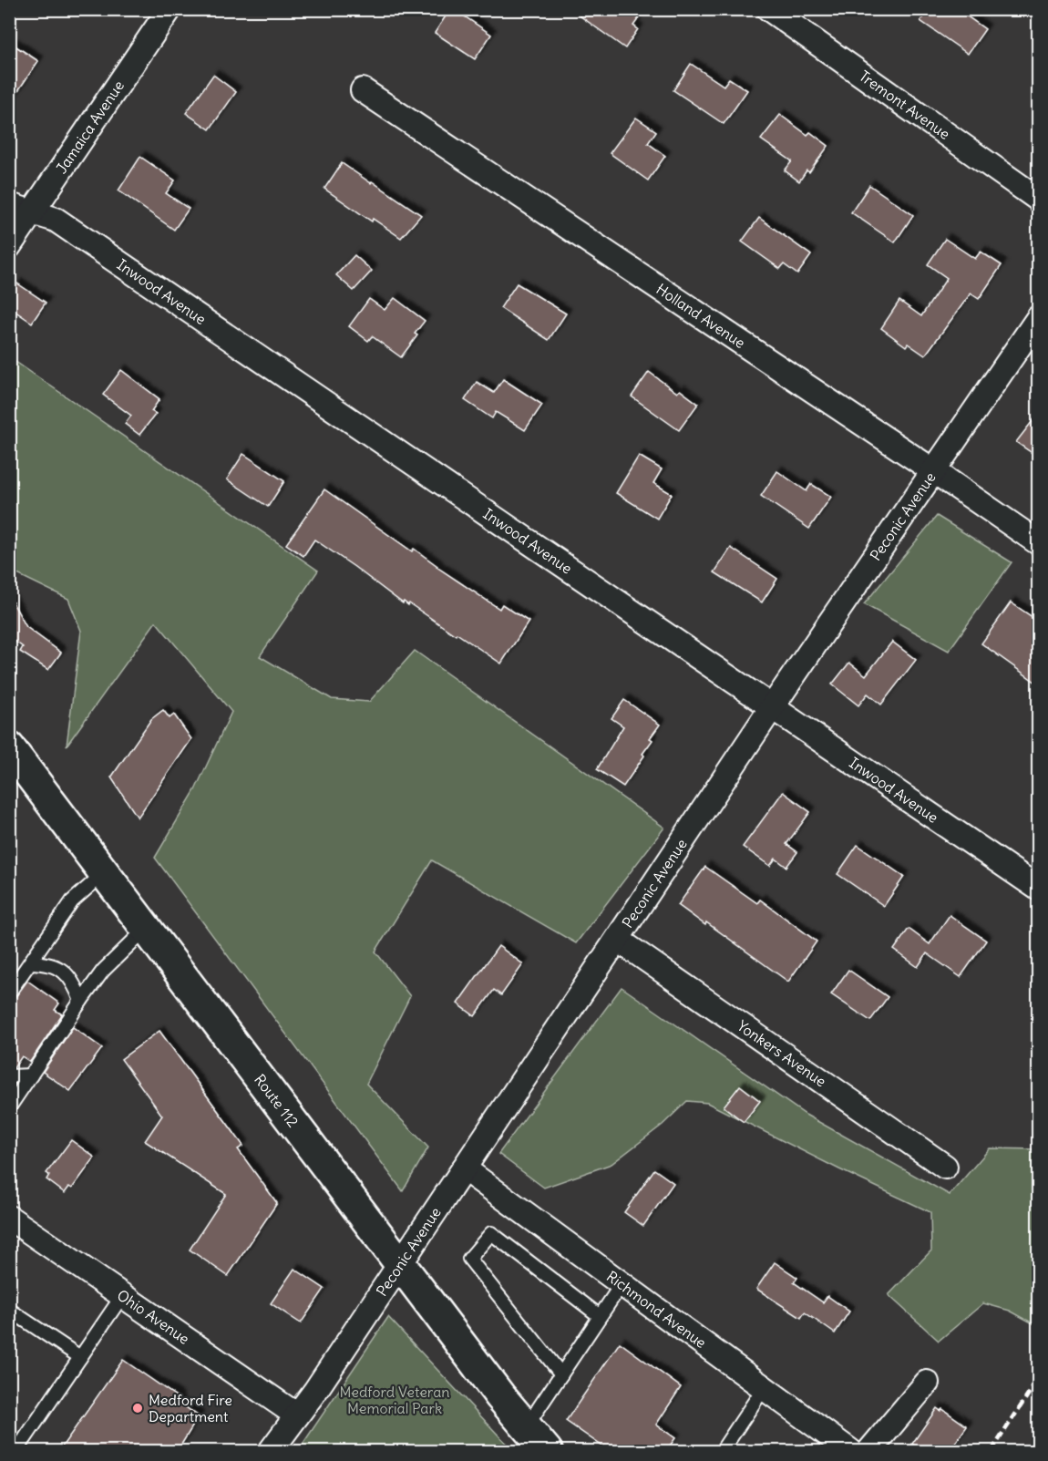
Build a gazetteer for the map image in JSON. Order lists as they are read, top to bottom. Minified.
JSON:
{"streets":{"main road":["Route 112"],"street":["Tremont Avenue","Jamaica Avenue","Inwood Avenue","Holland Avenue","Peconic Avenue","Yonkers Avenue","Richmond Avenue","Ohio Avenue"]},"crossings":[["Jamaica Avenue","Inwood Avenue"],["Inwood Avenue","Peconic Avenue"],["Holland Avenue","Peconic Avenue"],["Peconic Avenue","Yonkers Avenue"],["Peconic Avenue","Route 112"],["Peconic Avenue","Richmond Avenue"],["Peconic Avenue","Ohio Avenue"]],"parks":["Medford Veteran Memorial Park"],"places":["Medford Fire Department"]}
